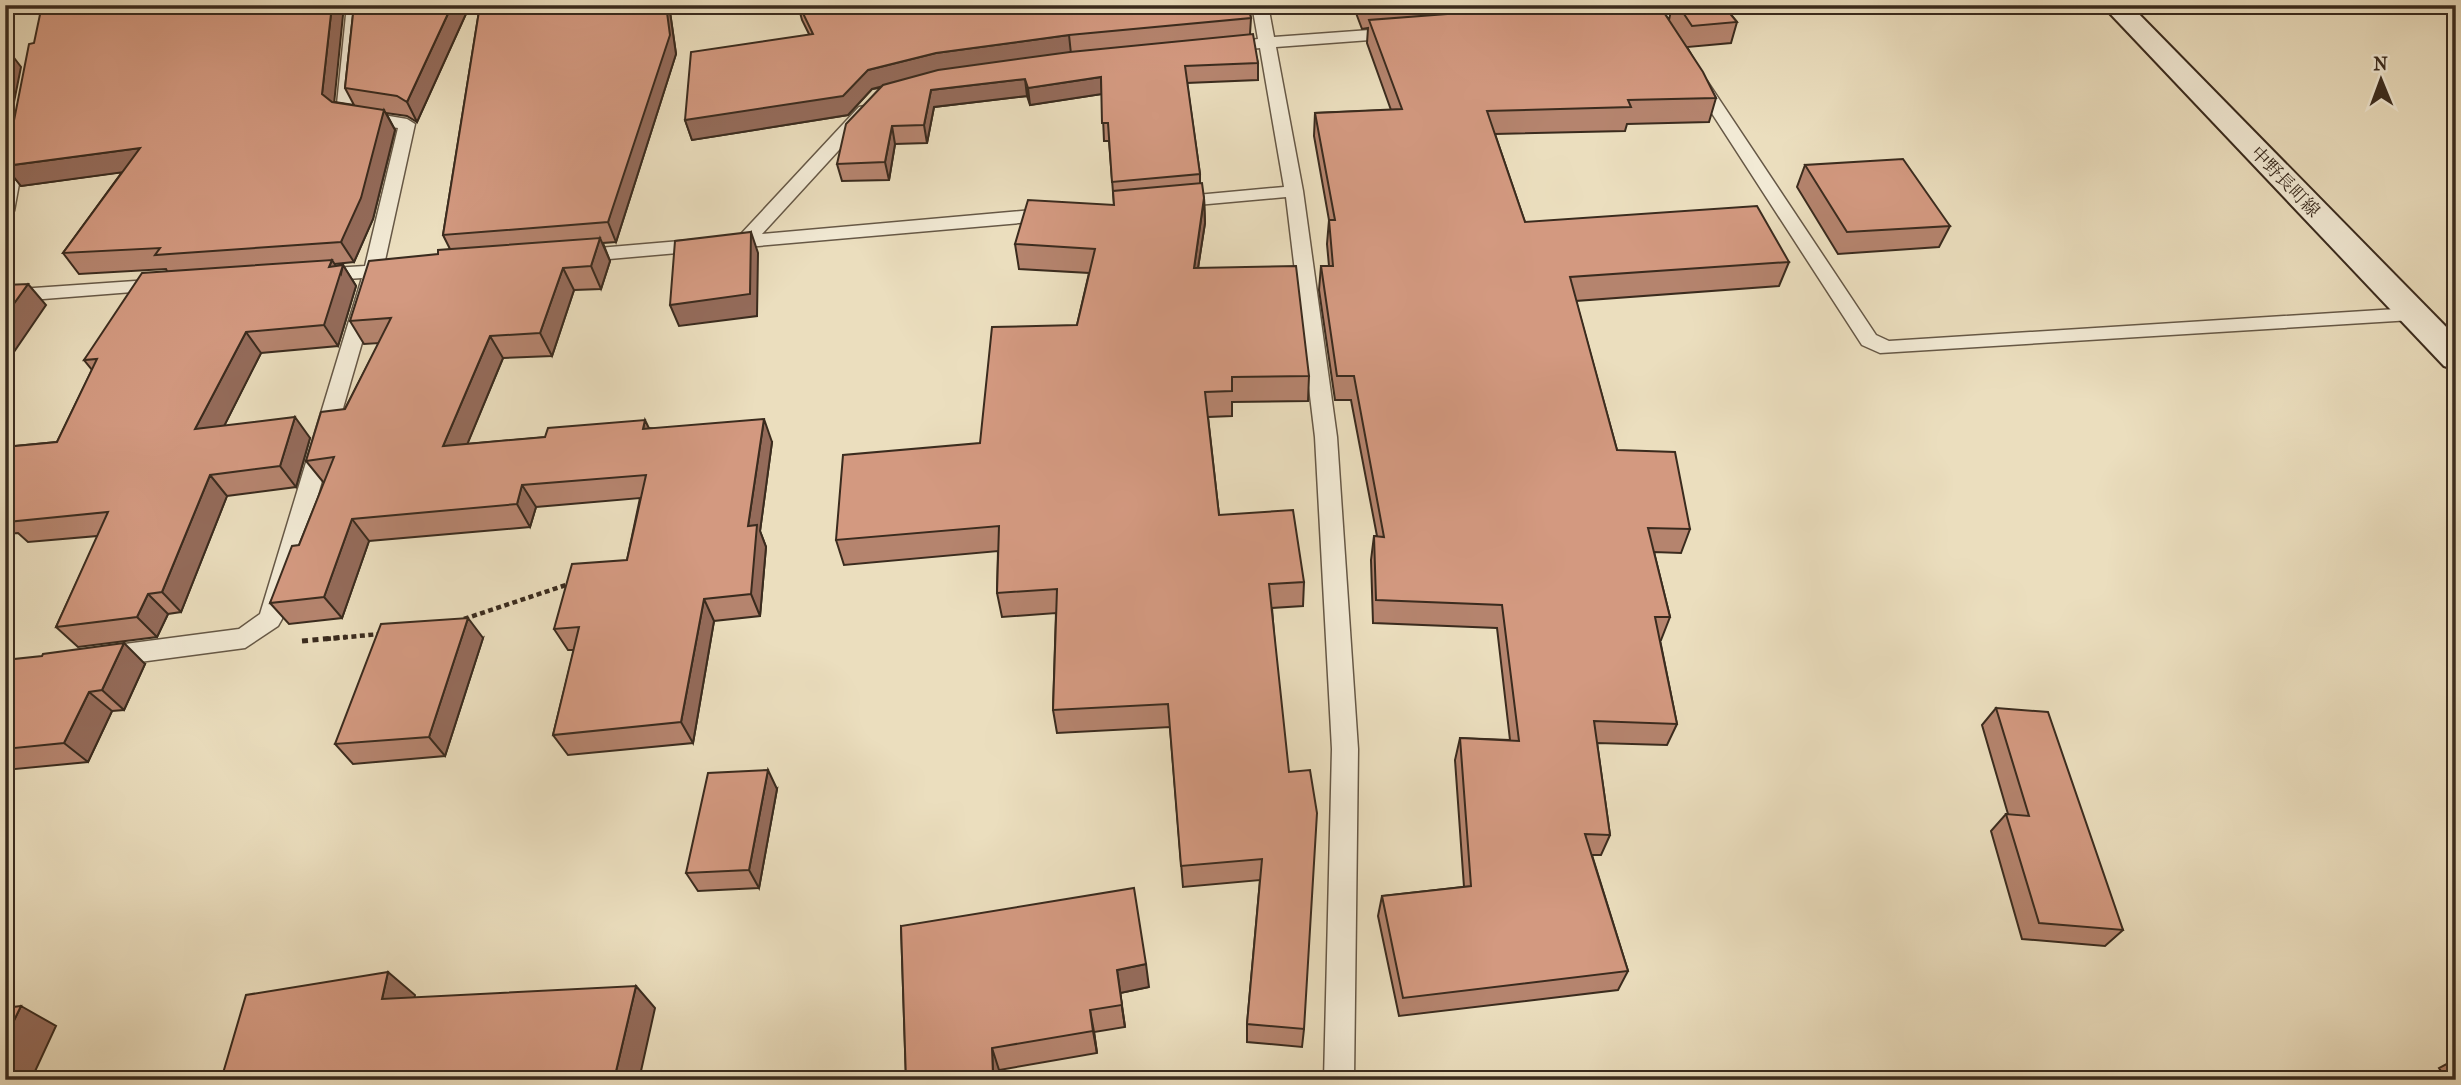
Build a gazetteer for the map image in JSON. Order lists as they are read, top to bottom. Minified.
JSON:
{"streets":{"main road":["中野長町線"]},"north":"top"}
